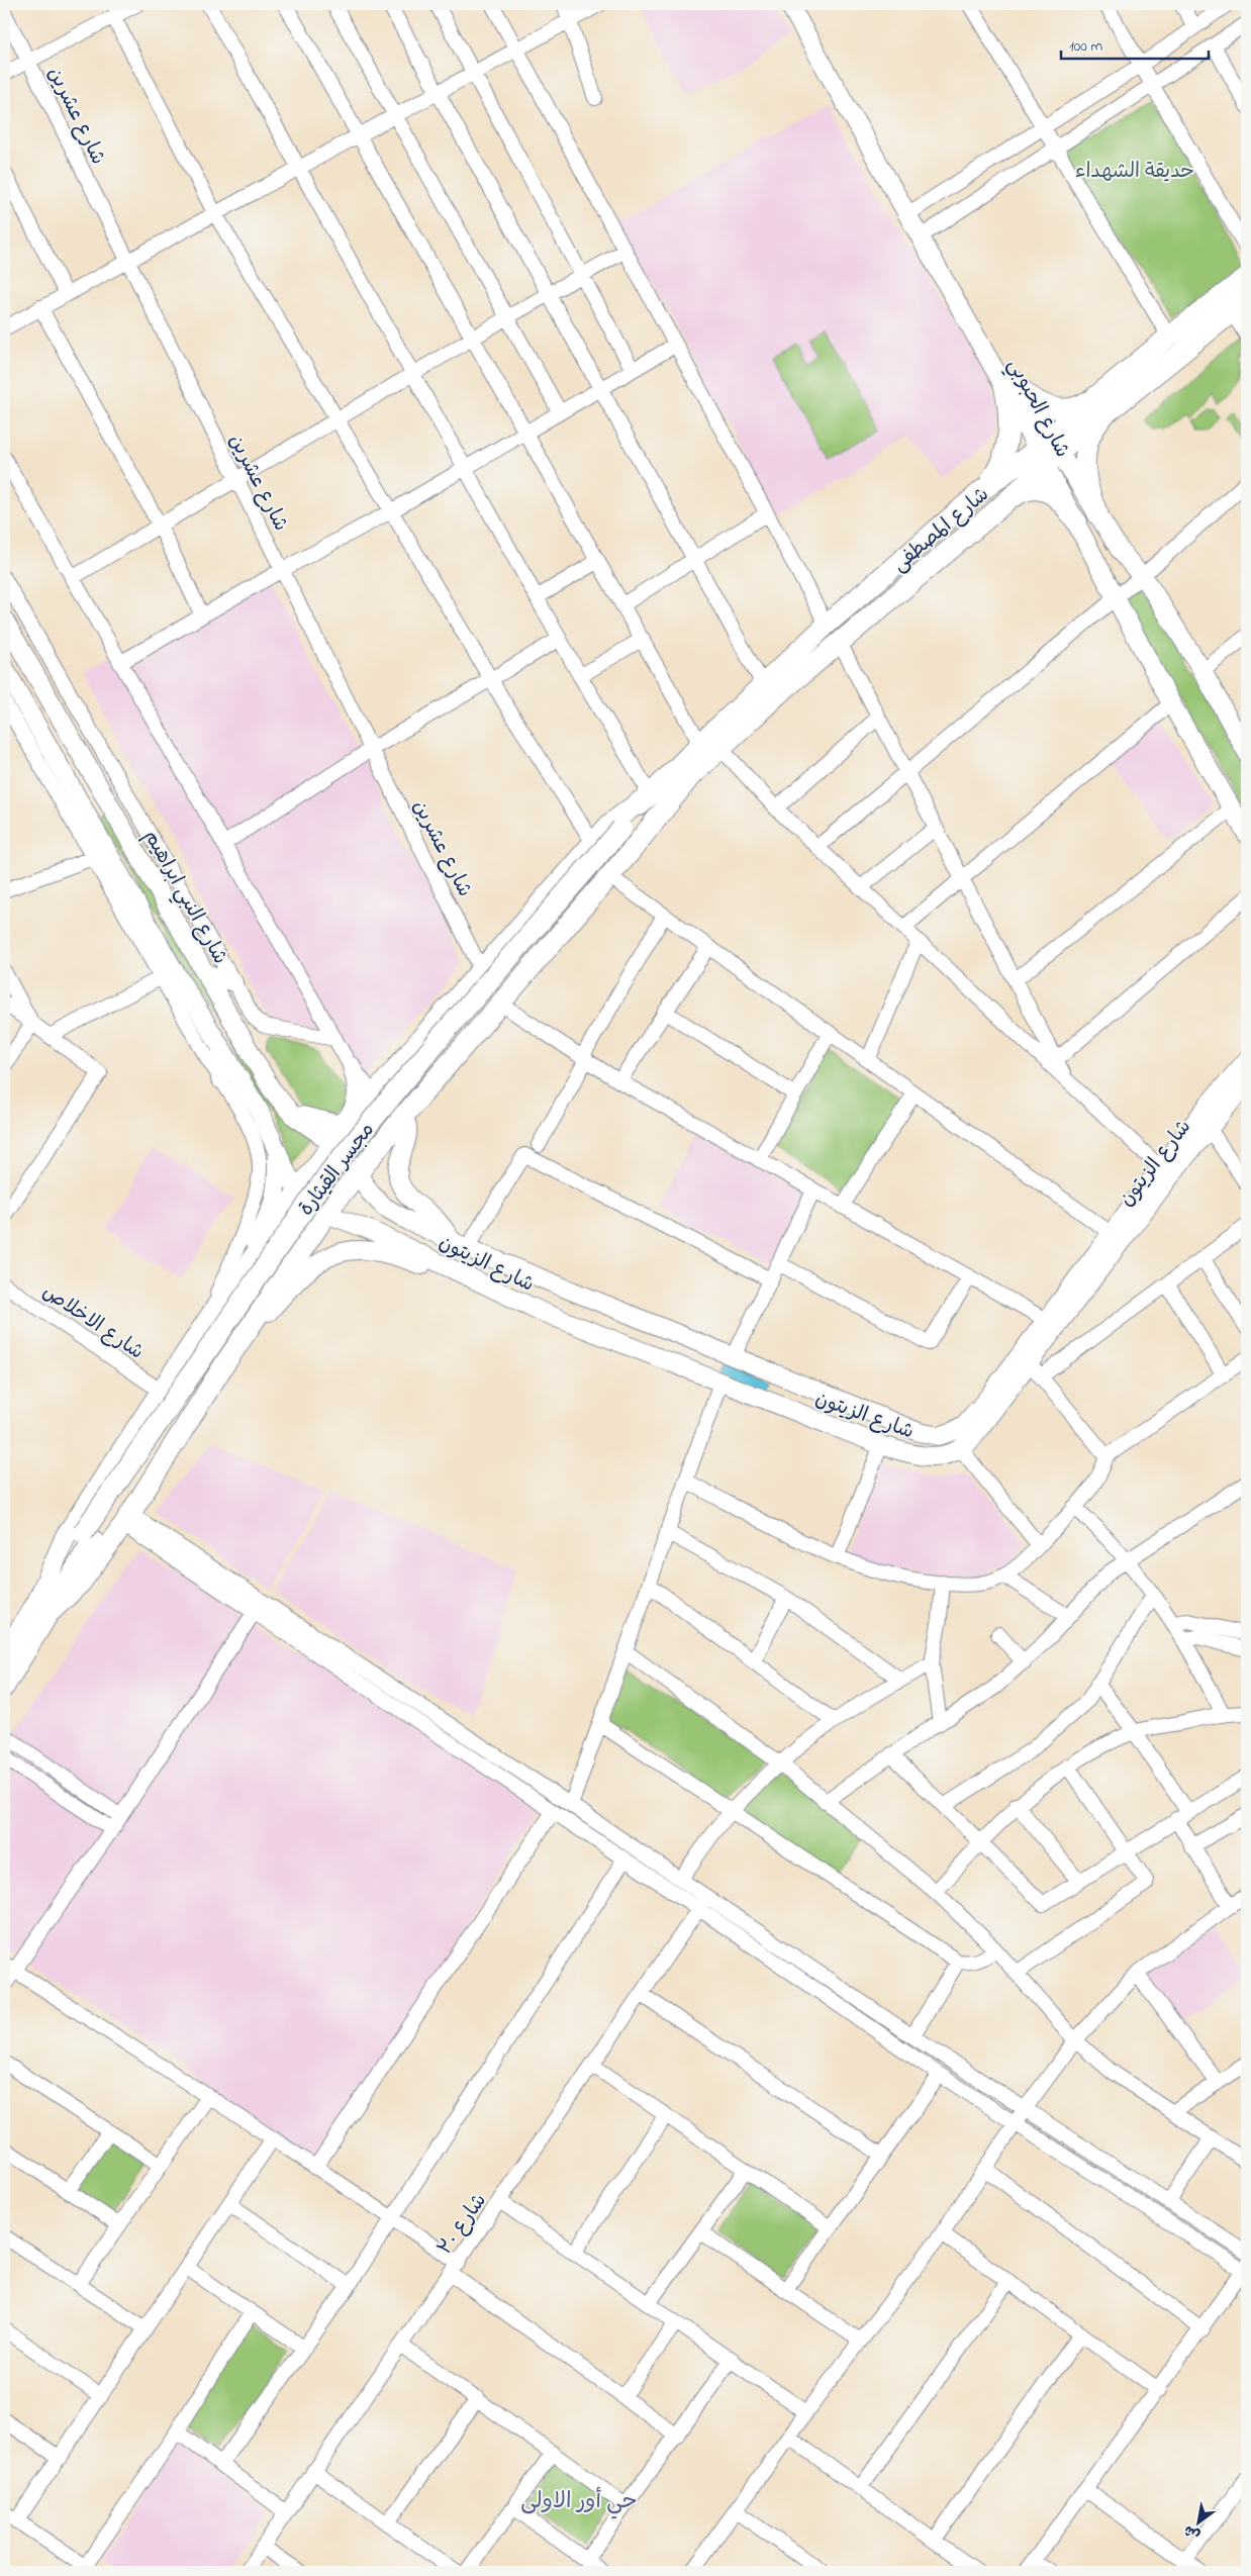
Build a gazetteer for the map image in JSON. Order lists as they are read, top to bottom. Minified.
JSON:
{"streets":{"highway":["شارع المصطفى","مجسر القيثارة"],"main road":["شارع الحبوبي","شارع النبي ابراهيم","شارع الزيتون"],"street":["شارع عشرين","شارع الاخلاص","شارع ٣٠"]},"crossings":[["شارع الحبوبي","شارع المصطفى"],["شارع النبي ابراهيم","شارع الزيتون"]],"districts":["حي أور الاولى"],"parks":["حديقة الشهداء"],"scale_bar":"100 m","north":"bottom left"}
